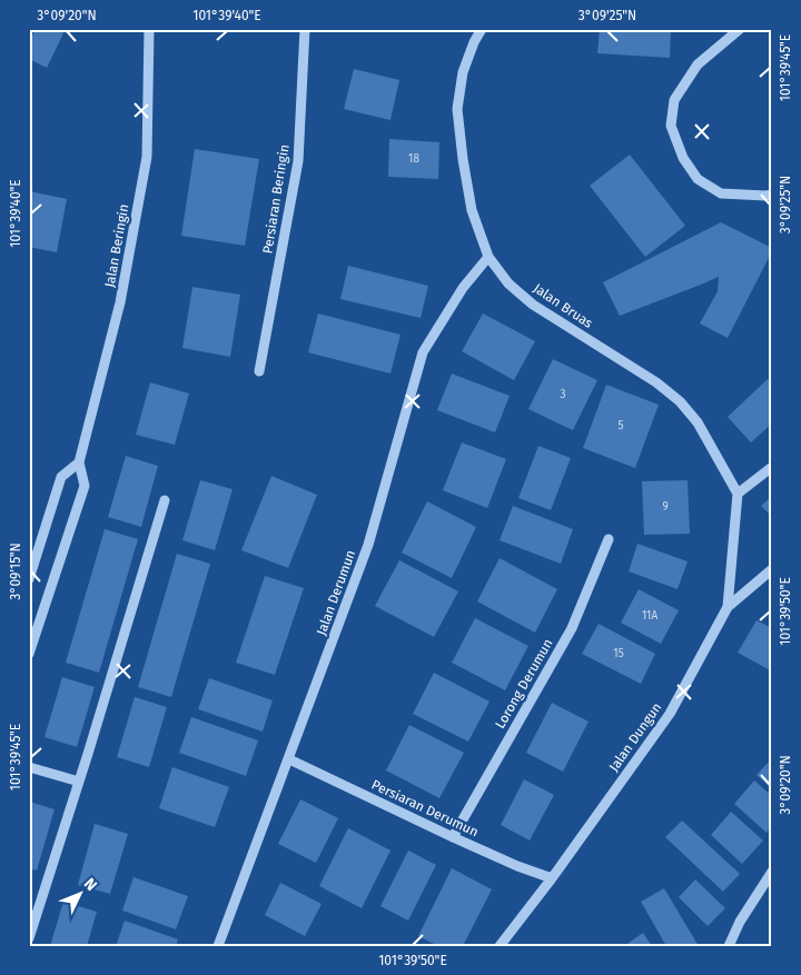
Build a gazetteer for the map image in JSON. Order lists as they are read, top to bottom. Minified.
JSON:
{"streets":{"street":["Persiaran Beringin","Jalan Beringin","Jalan Bruas","Jalan Derumun","Lorong Derumun","Jalan Dungun","Persiaran Derumun"]},"crossings":[["Jalan Bruas","Jalan Derumun"],["Jalan Bruas","Jalan Dungun"],["Jalan Derumun","Persiaran Derumun"],["Lorong Derumun","Persiaran Derumun"],["Jalan Dungun","Persiaran Derumun"]],"house_numbers":["18","3","5","9","11A","15"],"north":"top right","coordinates":["3°09'20\"N","101°39'40\"E","3°09'25\"N","101°39'45\"E","3°09'15\"N","101°39'50\"E"]}
